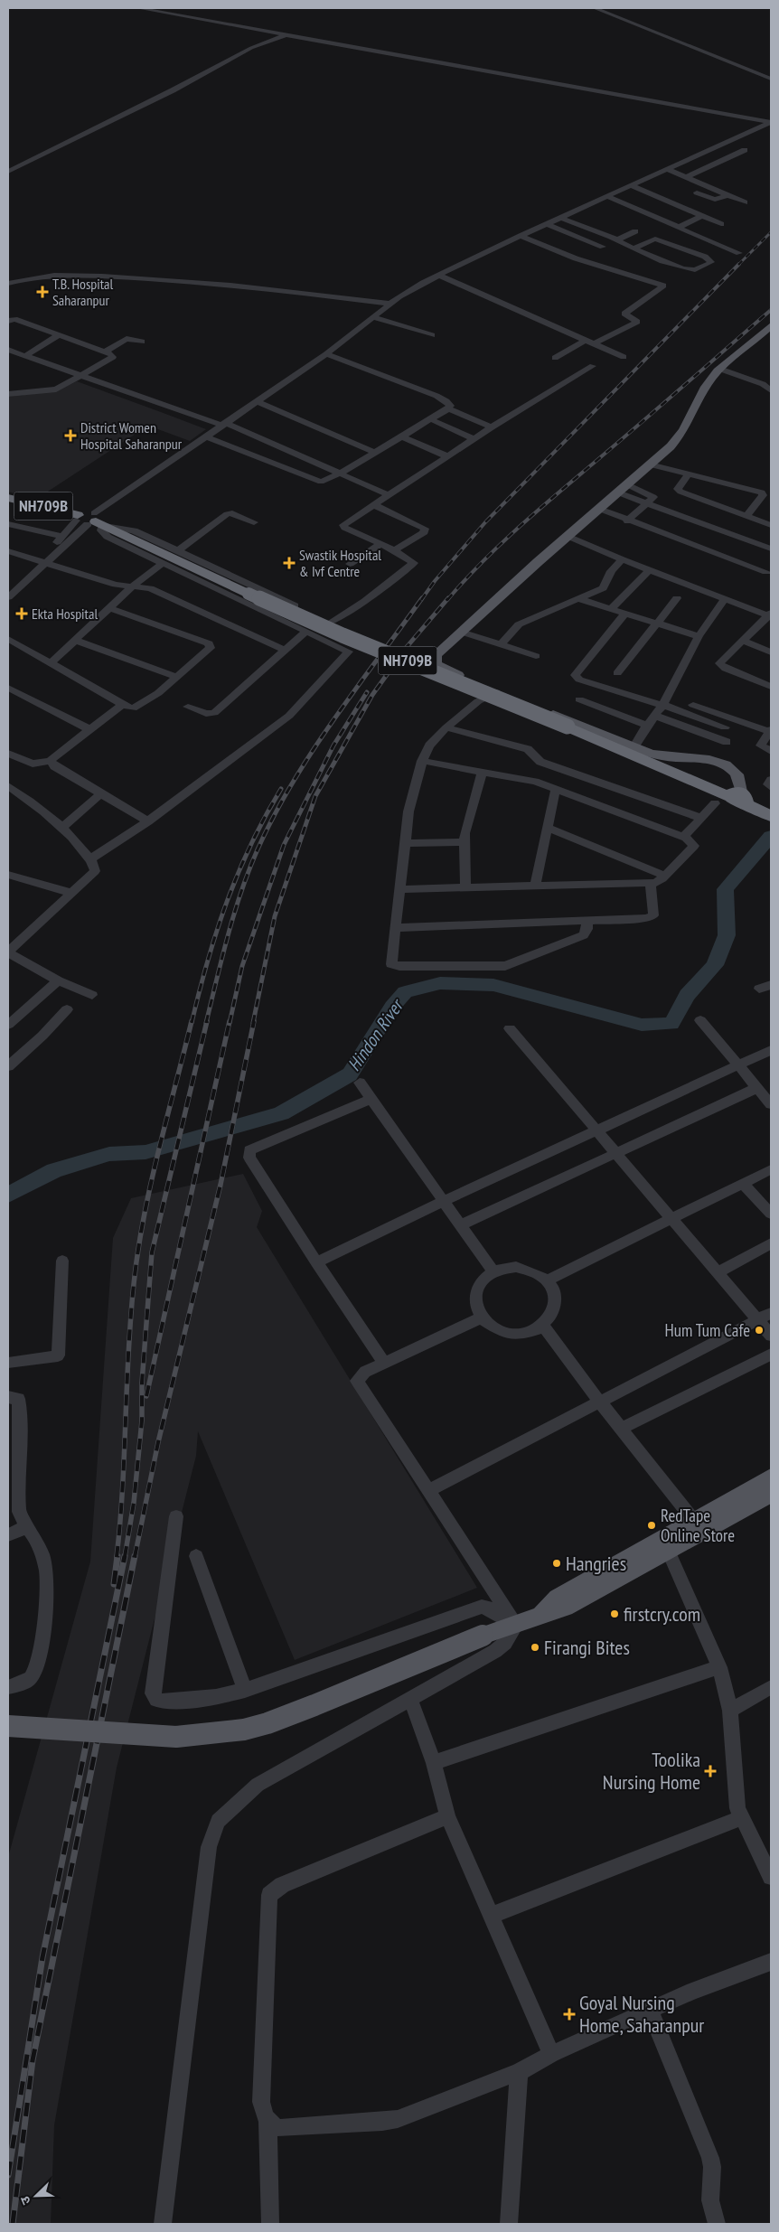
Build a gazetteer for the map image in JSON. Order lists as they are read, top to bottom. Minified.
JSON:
{"streets":{"highway":["NH709B"]},"water":["Hindon River"],"places":{"health":["T.B. Hospital Saharanpur","District Women Hospital Saharanpur","Swastik Hospital & Ivf Centre","Ekta Hospital","Toolika Nursing Home","Goyal Nursing Home, Saharanpur"],"other":["Hum Tum Cafe","RedTape Online Store","Hangries","firstcry.com","Firangi Bites"]},"north":"bottom left"}
